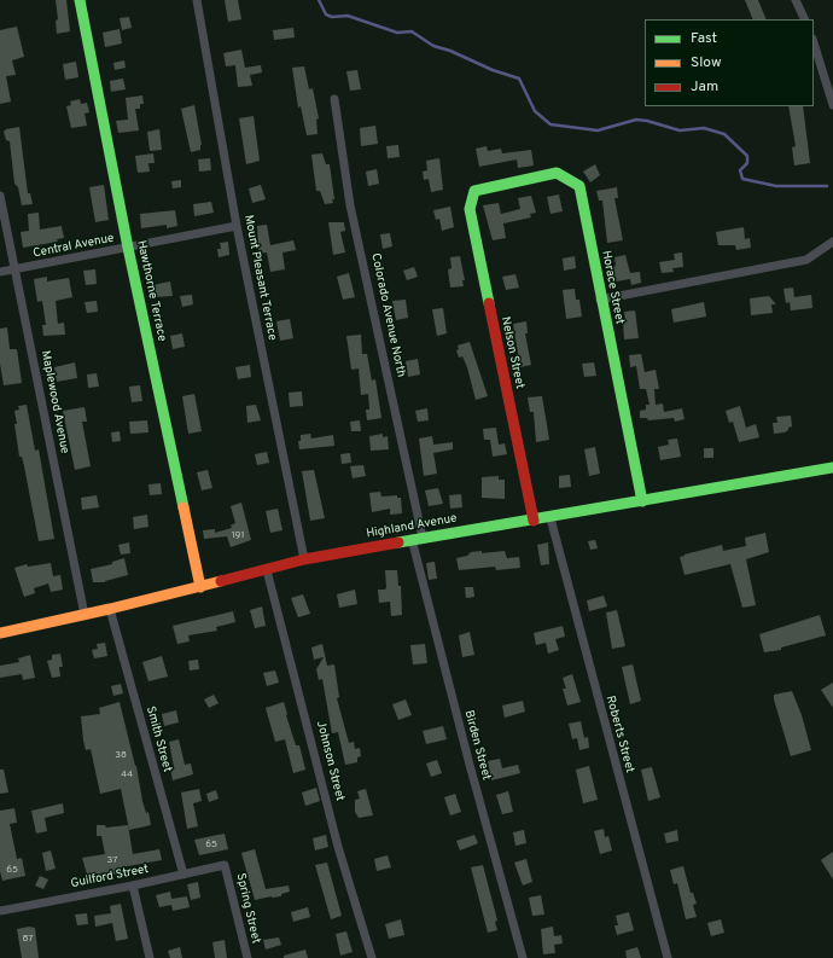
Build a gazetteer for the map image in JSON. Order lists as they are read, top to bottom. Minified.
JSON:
{"streets":{"street":["Central Avenue","Mount Pleasant Terrace","Horace Street","Hawthorne Terrace","Colorado Avenue North","Nelson Street","Maplewood Avenue","Highland Avenue","Roberts Street","Smith Street","Birden Street","Johnson Street","Guilford Street","Spring Street"]},"crossings":[["Central Avenue","Mount Pleasant Terrace"],["Central Avenue","Hawthorne Terrace"],["Central Avenue","Maplewood Avenue"],["Mount Pleasant Terrace","Highland Avenue"],["Horace Street","Nelson Street"],["Horace Street","Highland Avenue"],["Hawthorne Terrace","Highland Avenue"],["Colorado Avenue North","Highland Avenue"],["Colorado Avenue North","Birden Street"],["Nelson Street","Highland Avenue"],["Maplewood Avenue","Highland Avenue"],["Highland Avenue","Roberts Street"],["Highland Avenue","Smith Street"],["Highland Avenue","Birden Street"],["Highland Avenue","Johnson Street"],["Smith Street","Guilford Street"],["Guilford Street","Spring Street"]],"house_numbers":["191","38","44","65","37","65","87"],"legend":["Fast","Slow","Jam"]}
